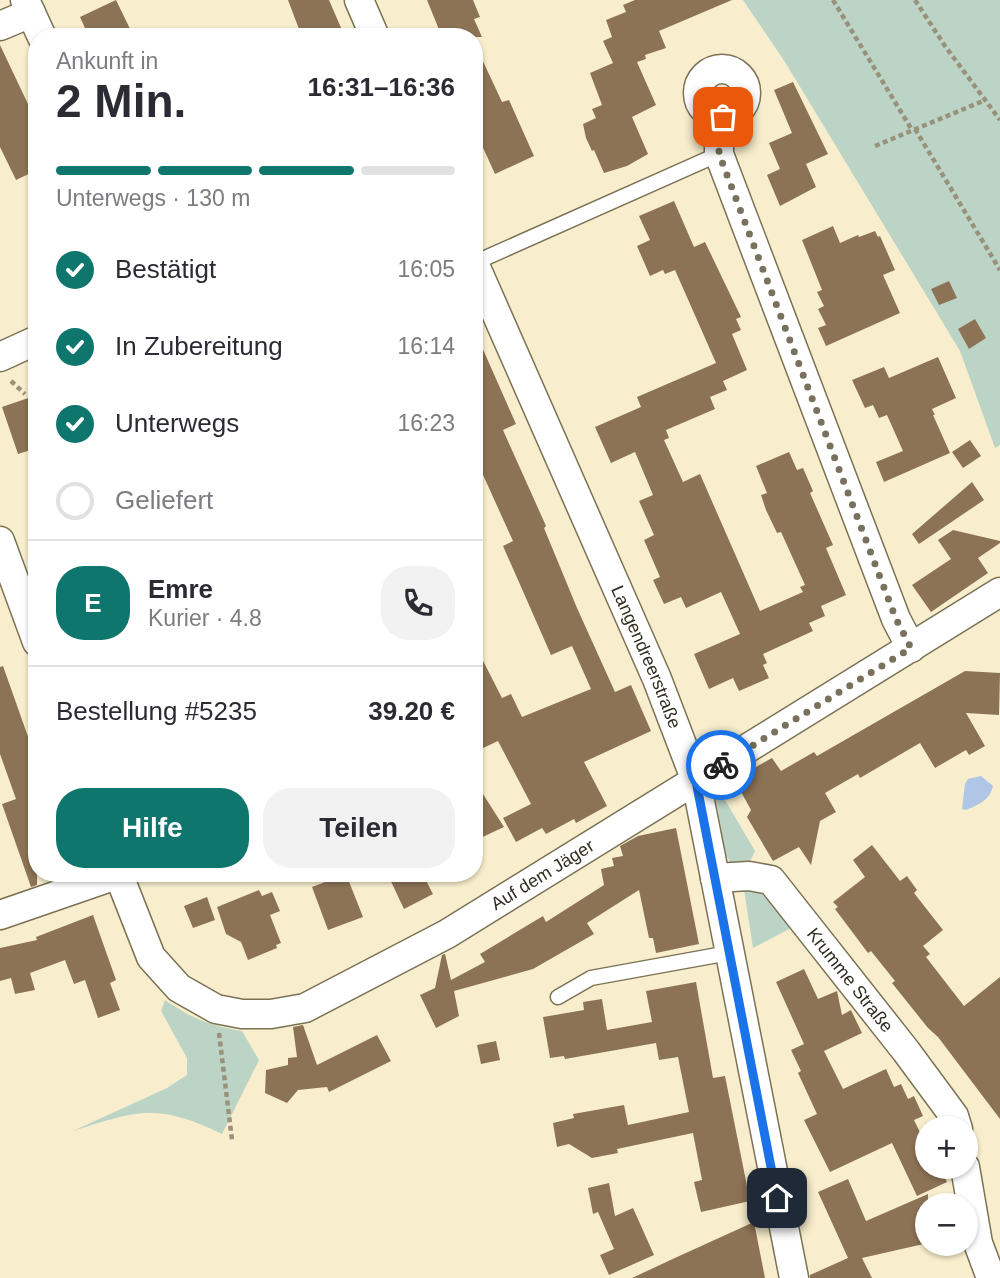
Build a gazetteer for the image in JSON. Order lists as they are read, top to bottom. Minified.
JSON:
{"streets":{"street":["Langendreerstraße","Auf dem Jäger","Krumme Straße"]},"crossings":[["Langendreerstraße","Auf dem Jäger"],["Langendreerstraße","Krumme Straße"]],"page":{"heading":["2 Min.","Ankunft in","16:31–16:36"],"panel":["Emre","Kurier · 4.8","Bestellung #5235","39.20 €"],"bar":"Unterwegs · 130 m","list":[["Bestätigt","16:05"],["In Zubereitung","16:14"],["Unterwegs","16:23"],"Geliefert"],"round":"E","buttons":["Hilfe","Teilen"],"map_buttons":["+","−"]}}
